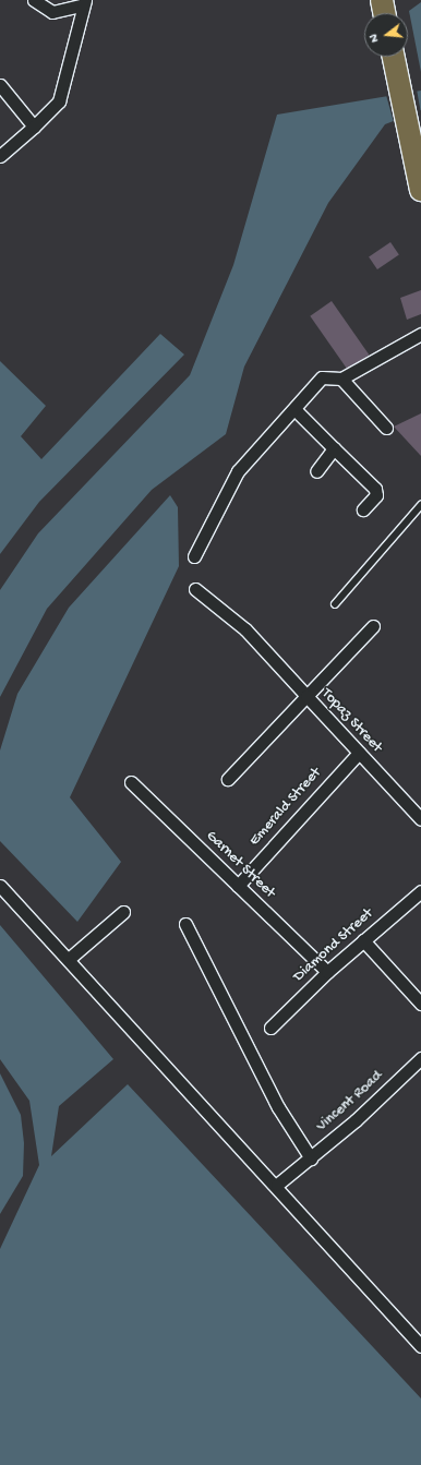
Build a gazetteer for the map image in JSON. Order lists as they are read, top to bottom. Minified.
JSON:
{"streets":{"street":["Topaz Street","Emerald Street","Garnet Street","Diamond Street","Vincent Road"]},"crossings":[["Topaz Street","Emerald Street"],["Emerald Street","Garnet Street"],["Garnet Street","Diamond Street"]],"north":"left"}
